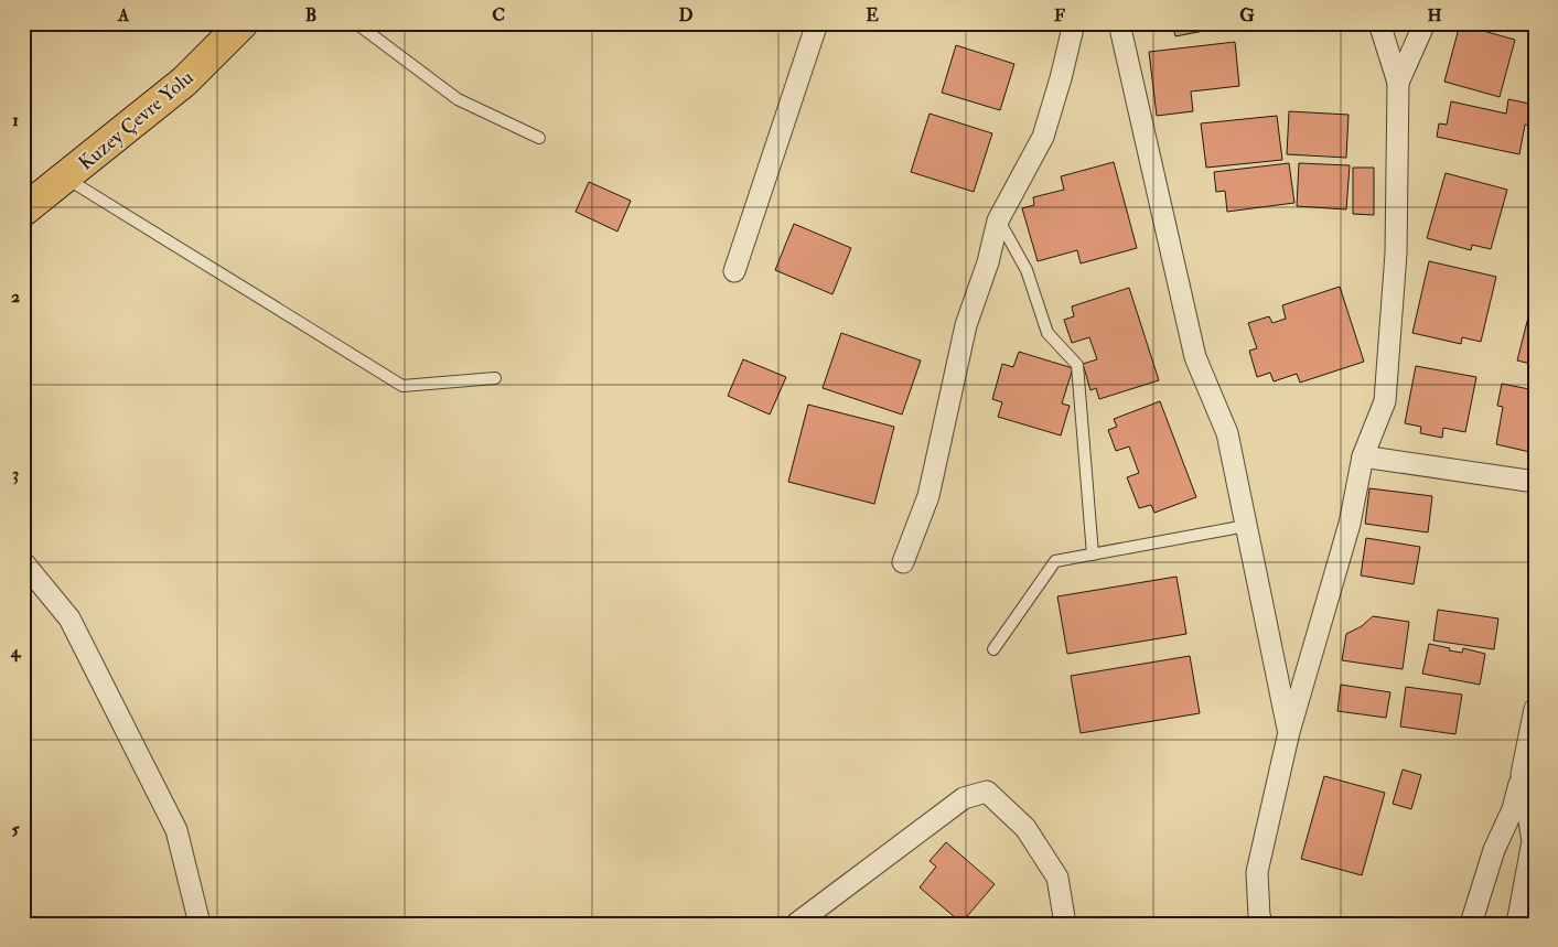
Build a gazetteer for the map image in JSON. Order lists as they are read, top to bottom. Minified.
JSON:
{"streets":{"main road":["Kuzey Çevre Yolu"]},"grid":{"columns":["A","B","C","D","E","F","G","H"],"rows":["1","2","3","4","5"]}}
